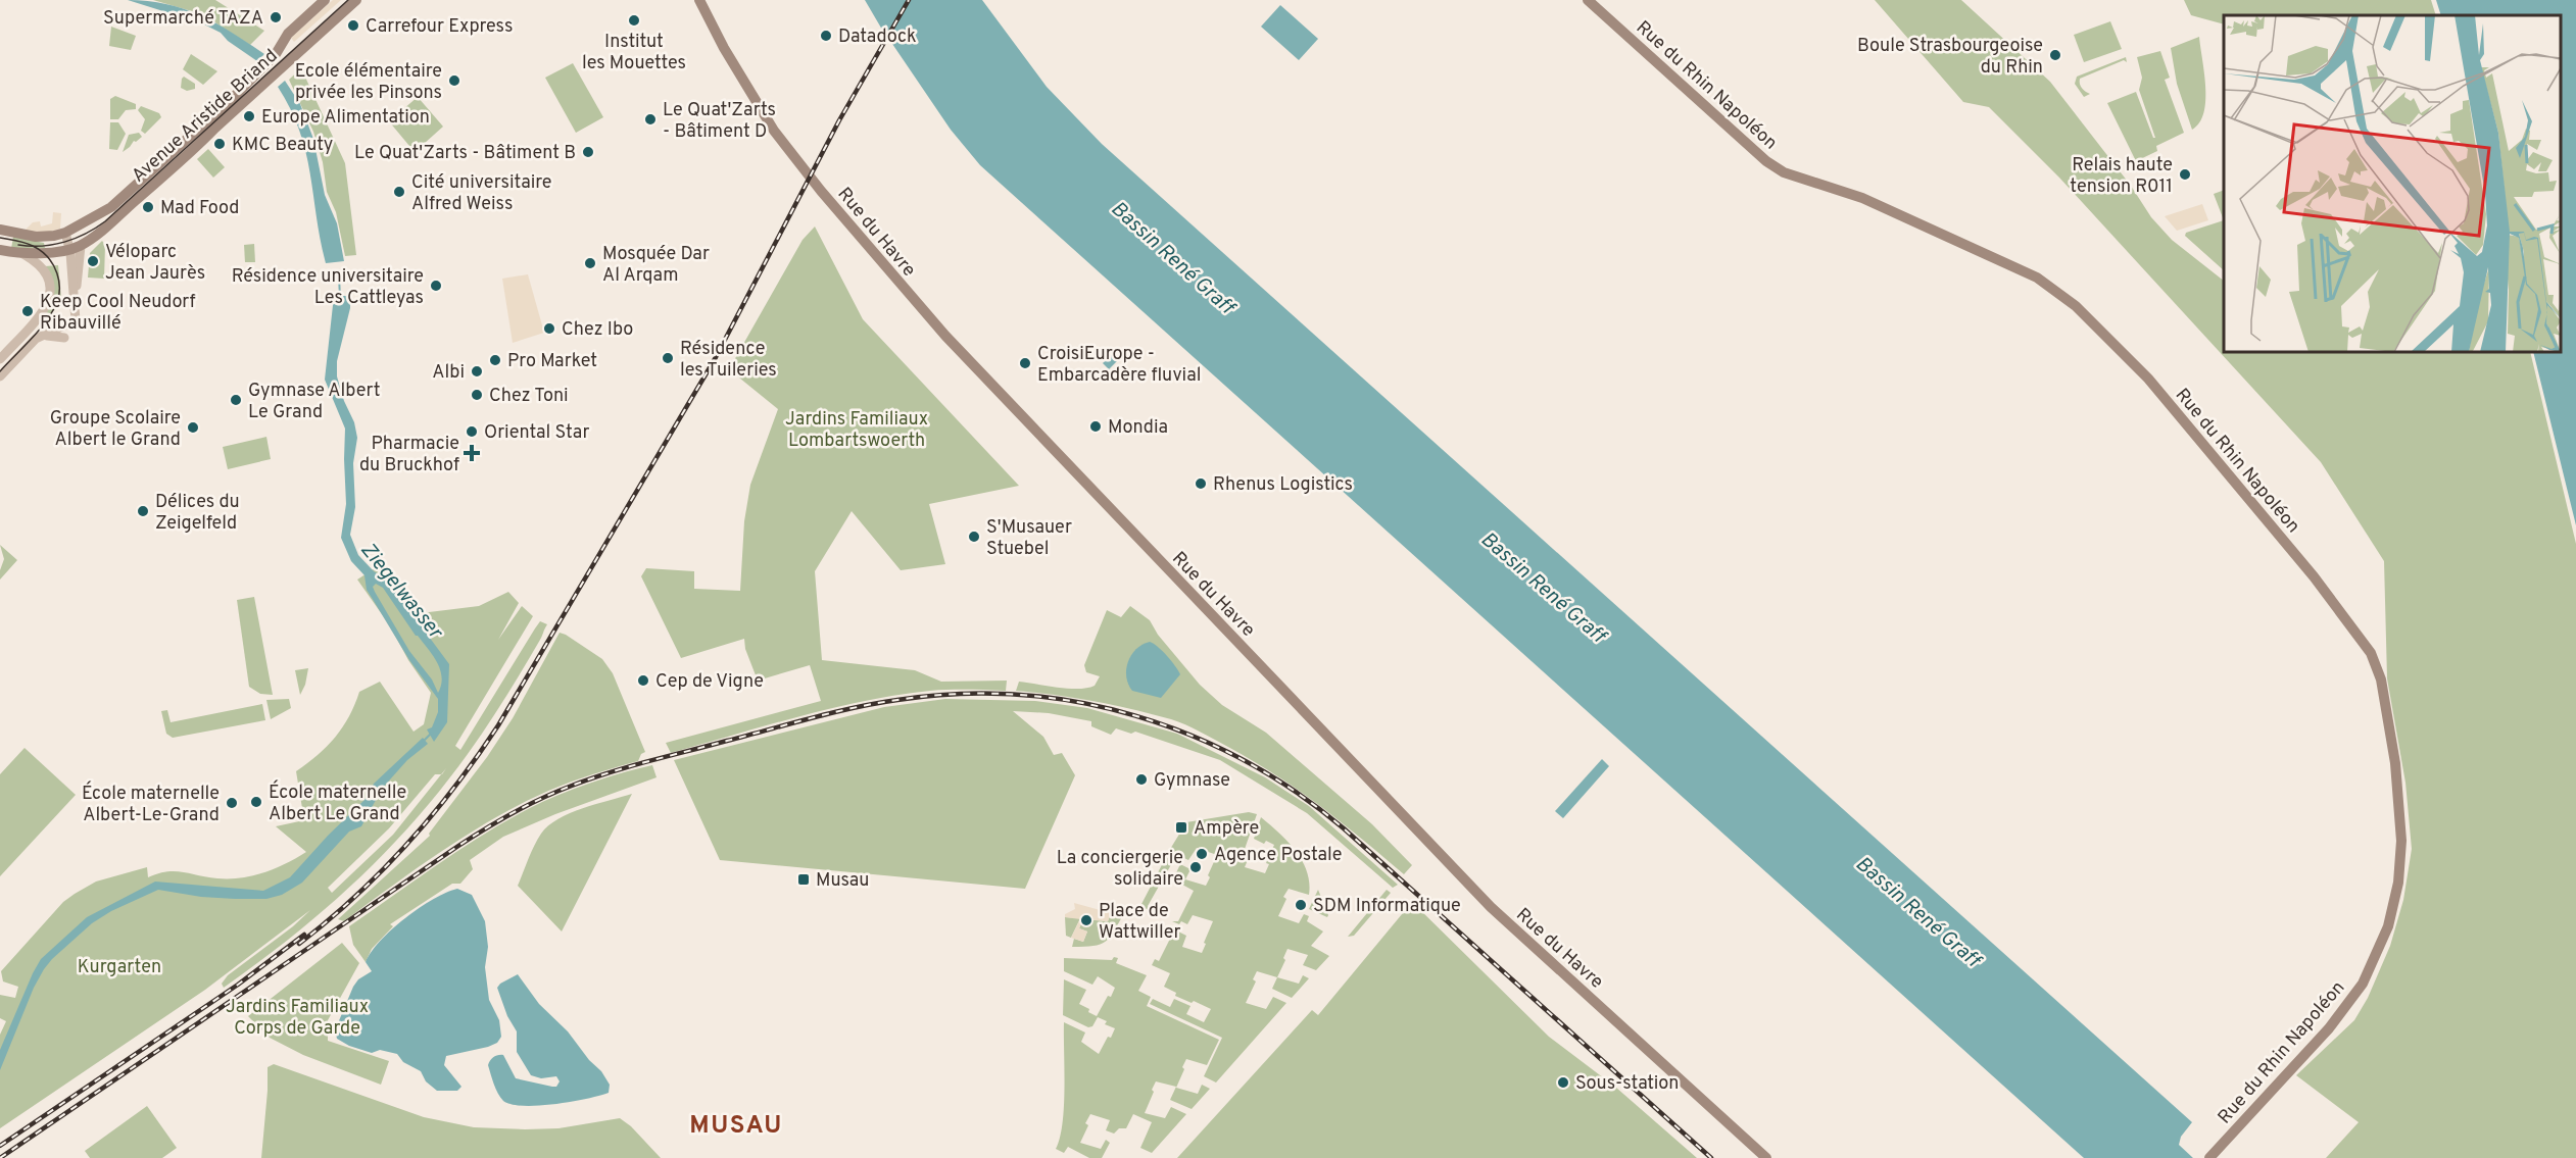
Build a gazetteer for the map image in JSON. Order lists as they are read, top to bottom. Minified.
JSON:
{"streets":{"main road":["Rue du Rhin Napoléon","Avenue Aristide Briand","Rue du Havre"]},"districts":["MUSAU"],"water":["Bassin René Graff","Ziegelwasser"],"parks":["Jardins Familiaux Lombartswoerth","Kurgarten","Jardins Familiaux Corps de Garde"],"places":{"other":["Supermarché TAZA","Institut les Mouettes","Carrefour Express","Datadock","Boule Strasbourgeoise du Rhin","Ecole élémentaire privée les Pinsons","Europe Alimentation","Le Quat'Zarts - Bâtiment D","KMC Beauty","Le Quat'Zarts - Bâtiment B","Relais haute tension R011","Cité universitaire Alfred Weiss","Mad Food","Véloparc Jean Jaurès","Mosquée Dar Al Arqam","Résidence universitaire Les Cattleyas","Keep Cool Neudorf Ribauvillé","Chez Ibo","Résidence les Tuileries","Pro Market","CroisiEurope - Embarcadère fluvial","Albi","Chez Toni","Gymnase Albert Le Grand","Mondia","Groupe Scolaire Albert le Grand","Oriental Star","Rhenus Logistics","Délices du Zeigelfeld","S'Musauer Stuebel","Cep de Vigne","Gymnase","École maternelle Albert Le Grand","École maternelle Albert-Le-Grand","Agence Postale","La conciergerie solidaire","SDM Informatique","Place de Wattwiller","Sous-station"],"health":["Pharmacie du Bruckhof"],"transit":["Ampère","Musau"]}}
